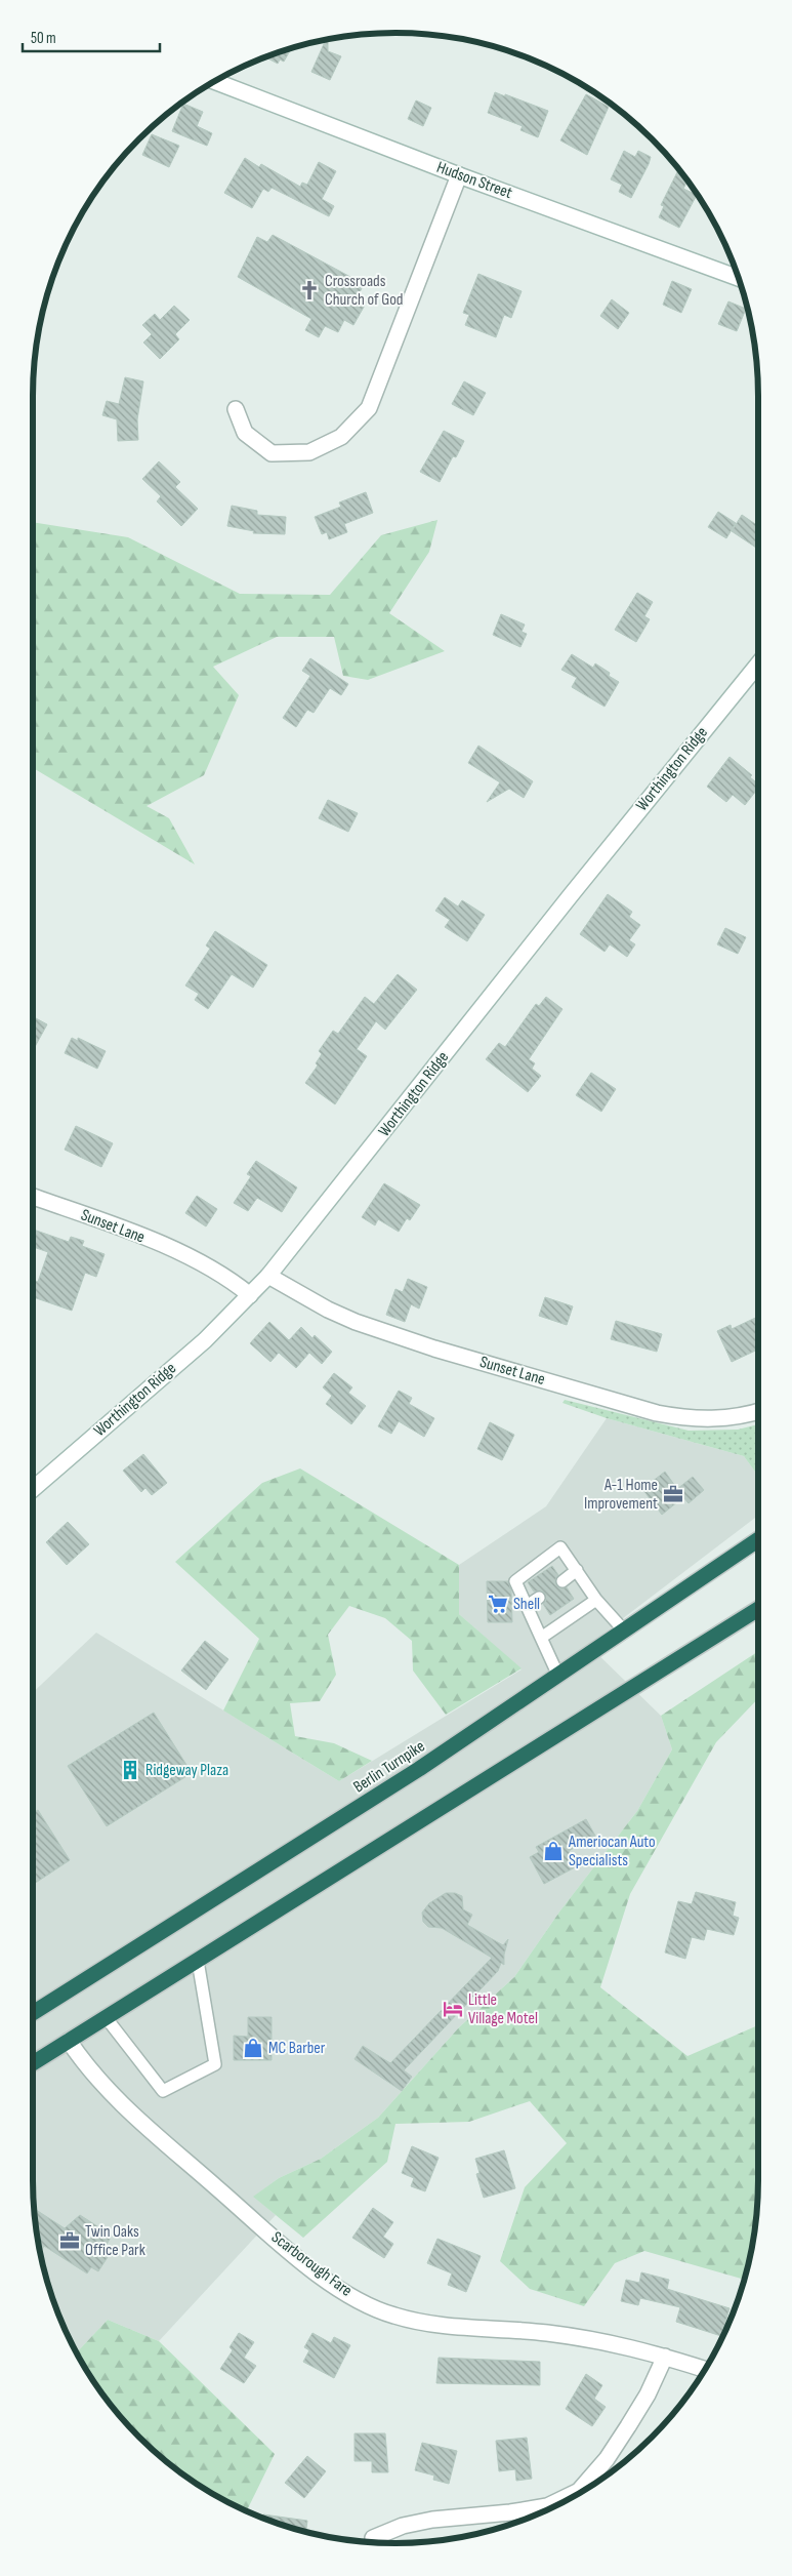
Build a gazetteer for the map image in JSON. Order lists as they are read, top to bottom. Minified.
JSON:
{"streets":{"highway":["Berlin Turnpike"],"street":["Hudson Street","Worthington Ridge","Sunset Lane","Scarborough Fare"]},"crossings":[["Worthington Ridge","Sunset Lane"]],"places":{"church":["Crossroads Church of God"],"office":["A-1 Home Improvement","Twin Oaks Office Park"],"supermarket":["Shell"],"building":["Ridgeway Plaza"],"shop":["Ameriocan Auto Specialists","MC Barber"],"hotel":["Little Village Motel"]},"scale_bar":"50 m"}
